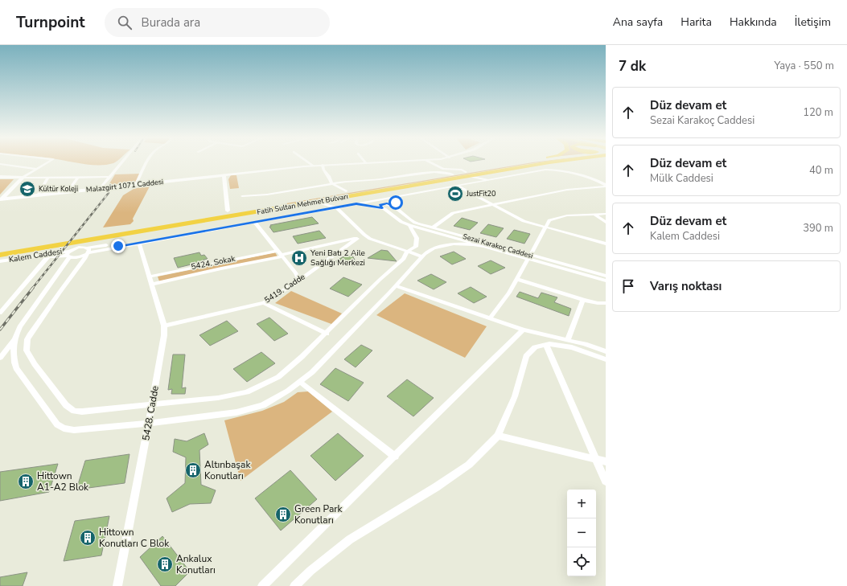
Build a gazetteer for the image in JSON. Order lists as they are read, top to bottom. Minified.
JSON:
{"streets":{"highway":["Fatih Sultan Mehmet Bulvarı"],"street":["Malazgirt 1071 Caddesi","Sezai Karakoç Caddesi","Kalem Caddesi","5424. Sokak","5419. Cadde","5428. Cadde"]},"crossings":[["Fatih Sultan Mehmet Bulvarı","Kalem Caddesi"],["5424. Sokak","5428. Cadde"],["5419. Cadde","5428. Cadde"]],"places":{"school or university":["Kültür Koleji"],"sports":["JustFit20"],"hospital":["Yeni Batı 2 Aile Sağlığı Merkezi"],"building":["Altınbaşak Konutları","Hittown A1-A2 Blok","Green Park Konutları","Hittown Konutları C Blok","Ankalux Konutları"]},"page":{"header":"Turnpoint","search":"Burada ara","nav":["Ana sayfa","Harita","Hakkında","İletişim"],"heading":["7 dk","Yaya · 550 m"],"list":[["Düz devam et","Sezai Karakoç Caddesi","120 m"],["Düz devam et","Mülk Caddesi","40 m"],["Düz devam et","Kalem Caddesi","390 m"],"Varış noktası"],"map_buttons":["+","−"]}}
